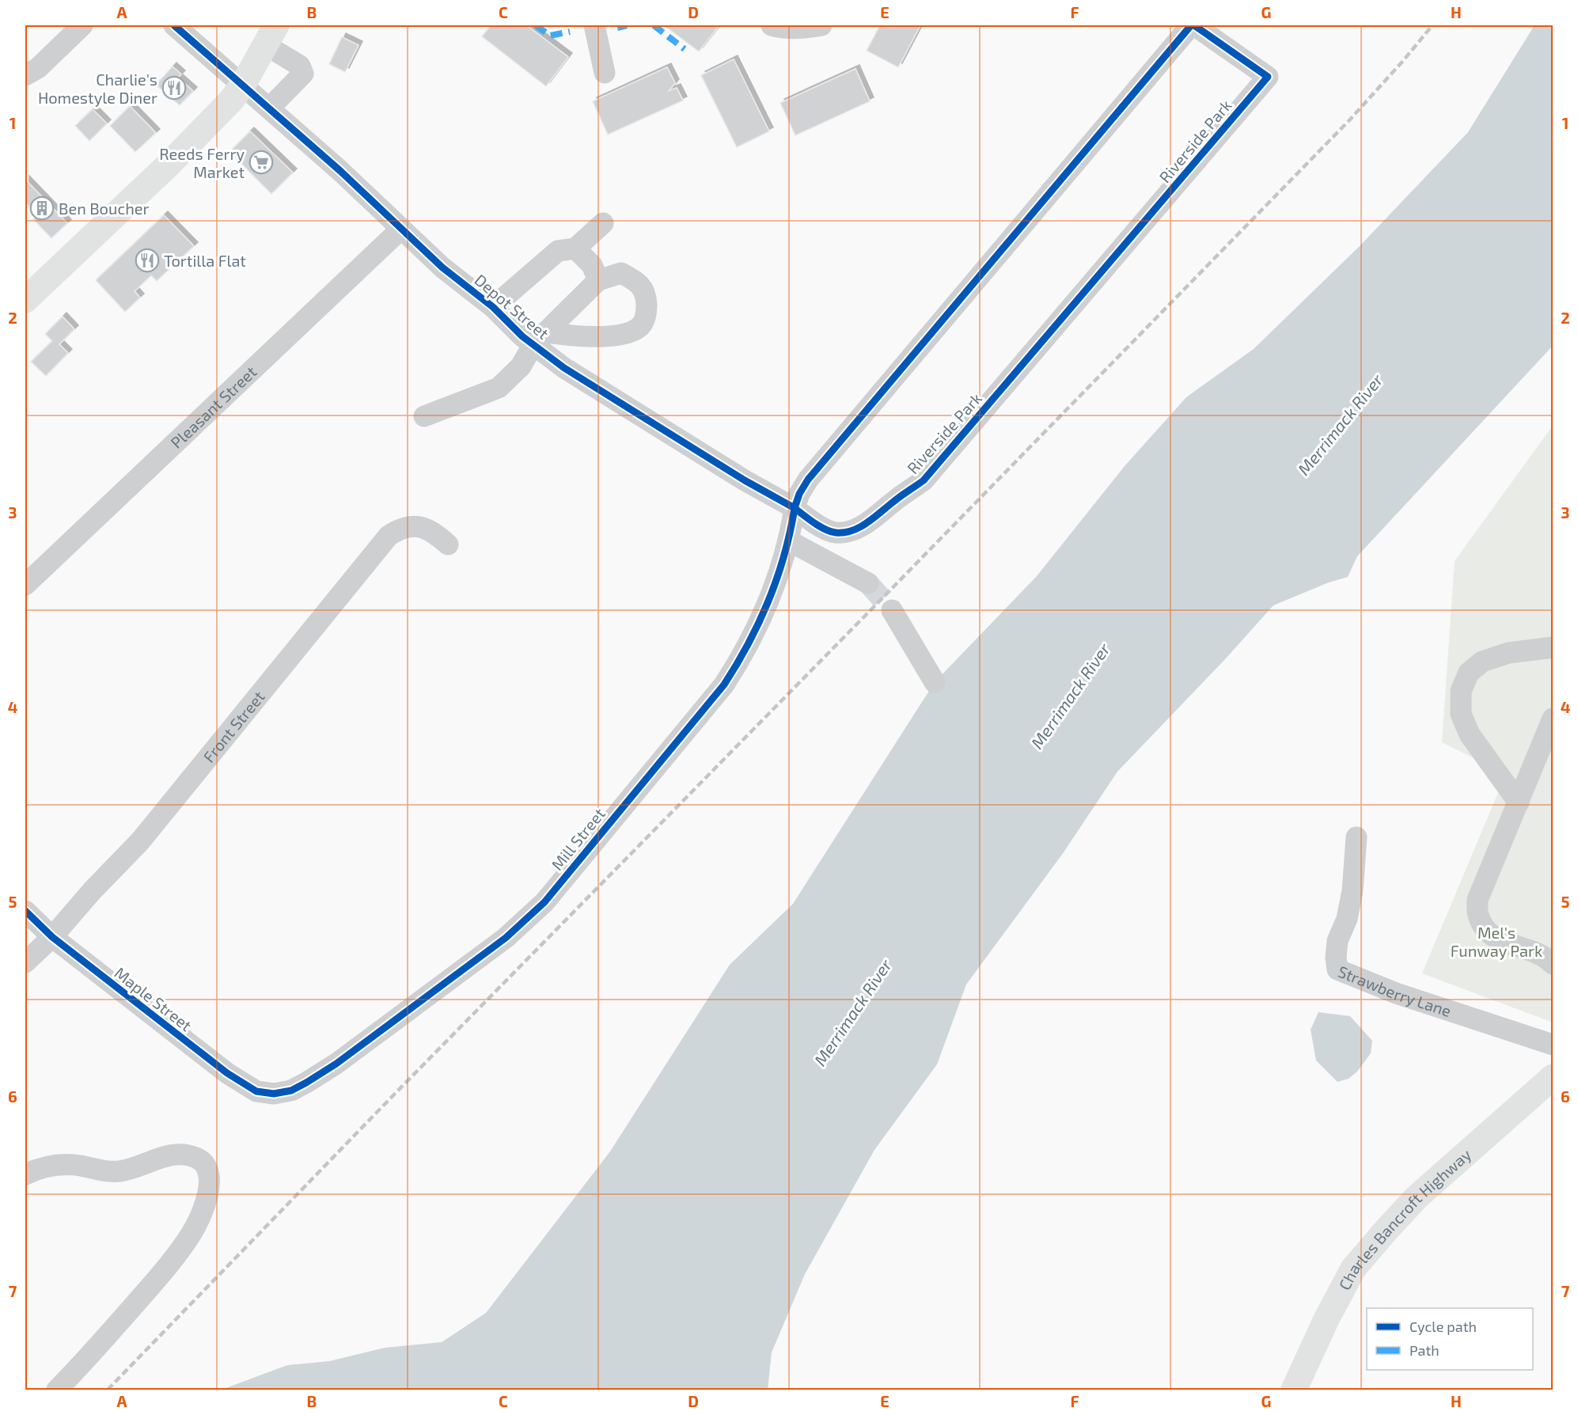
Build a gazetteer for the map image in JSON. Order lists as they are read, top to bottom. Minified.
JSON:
{"streets":{"main road":["Charles Bancroft Highway"],"street":["Riverside Park","Depot Street","Pleasant Street","Front Street","Mill Street","Strawberry Lane","Maple Street"]},"crossings":[["Riverside Park","Depot Street"],["Riverside Park","Mill Street"],["Depot Street","Pleasant Street"],["Depot Street","Mill Street"],["Front Street","Maple Street"],["Mill Street","Maple Street"]],"water":["Merrimack River"],"parks":["Mel's Funway Park"],"places":{"restaurant":["Charlie's Homestyle Diner","Tortilla Flat"],"supermarket":["Reeds Ferry Market"],"building":["Ben Boucher"]},"legend":["Cycle path","Path"],"grid":{"columns":["A","B","C","D","E","F","G","H"],"rows":["1","2","3","4","5","6","7"]}}
